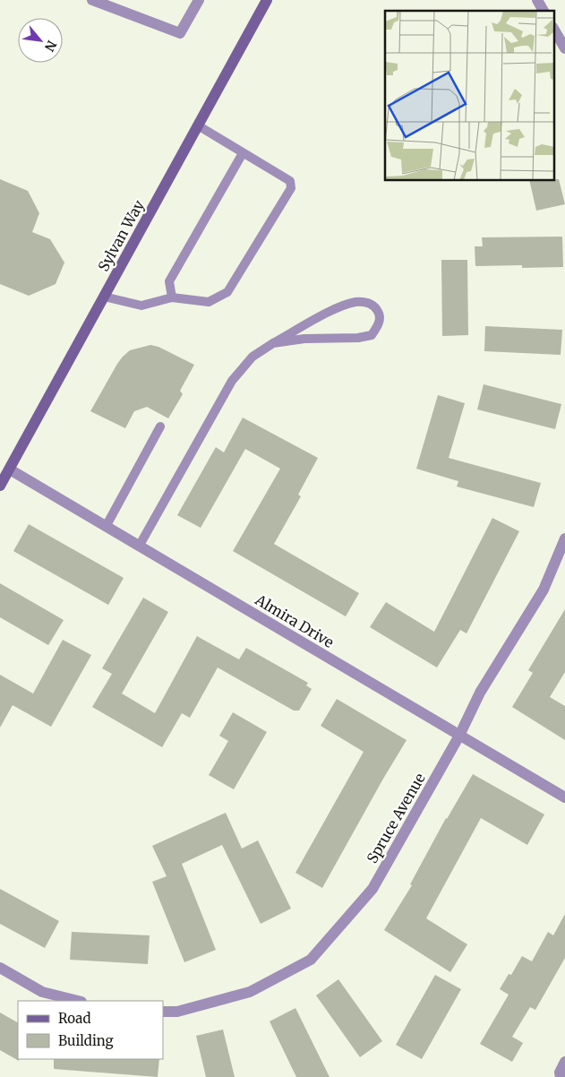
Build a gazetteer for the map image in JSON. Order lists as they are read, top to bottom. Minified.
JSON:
{"streets":{"main road":["Sylvan Way"],"street":["Almira Drive","Spruce Avenue"]},"crossings":[["Sylvan Way","Almira Drive"],["Almira Drive","Spruce Avenue"]],"legend":["Road","Building"],"north":"bottom right"}
